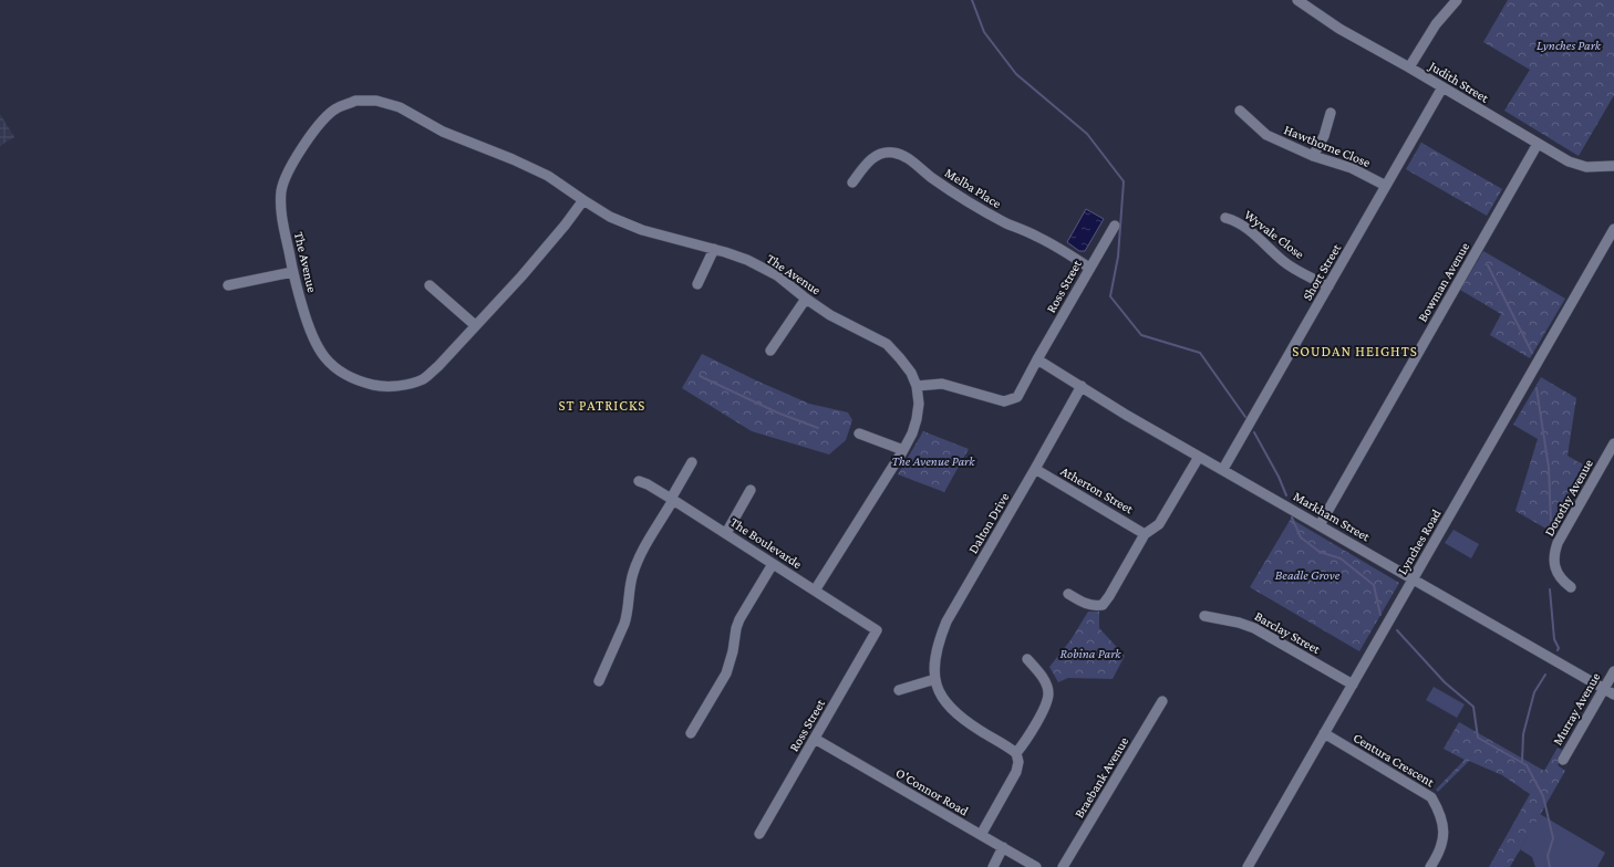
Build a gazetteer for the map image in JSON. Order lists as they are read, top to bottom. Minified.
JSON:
{"streets":{"street":["Judith Street","Hawthorne Close","Melba Place","Wyvale Close","The Avenue","Short Street","Bowman Avenue","Ross Street","Atherton Street","Dorothy Avenue","Markham Street","Dalton Drive","Lynches Road","The Boulevarde","Barclay Street","Murray Avenue","Centura Crescent","Braebank Avenue","O'Connor Road"]},"crossings":[["Judith Street","Short Street"],["Judith Street","Bowman Avenue"],["Hawthorne Close","Short Street"],["Melba Place","Ross Street"],["Wyvale Close","Short Street"],["The Avenue","Ross Street"],["The Avenue","The Boulevarde"],["Short Street","Markham Street"],["Bowman Avenue","Markham Street"],["Ross Street","Markham Street"],["Ross Street","The Boulevarde"],["Ross Street","O'Connor Road"],["Atherton Street","Dalton Drive"],["Markham Street","Dalton Drive"],["Markham Street","Lynches Road"],["Markham Street","Murray Avenue"],["Lynches Road","Barclay Street"],["Lynches Road","Centura Crescent"]],"districts":["SOUDAN HEIGHTS","ST PATRICKS"],"parks":["Lynches Park","The Avenue Park","Beadle Grove","Robina Park"]}
